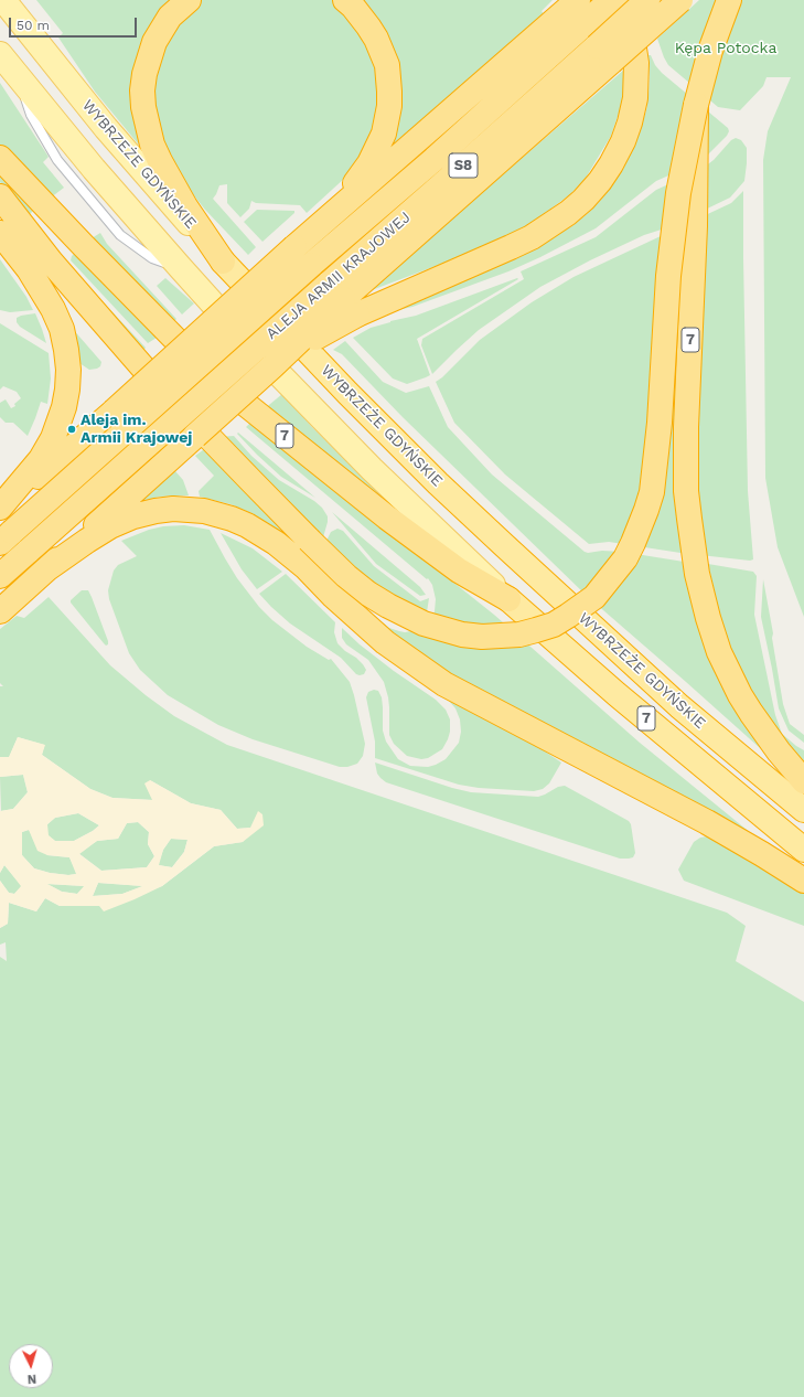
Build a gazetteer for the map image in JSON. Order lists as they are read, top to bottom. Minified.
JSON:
{"streets":{"highway":["WYBRZEŻE GDYŃSKIE","S8","ALEJA ARMII KRAJOWEJ","7"]},"crossings":[["WYBRZEŻE GDYŃSKIE","7"]],"parks":["Kępa Potocka"],"places":["Aleja im. Armii Krajowej"],"scale_bar":"50 m","north":"bottom"}
